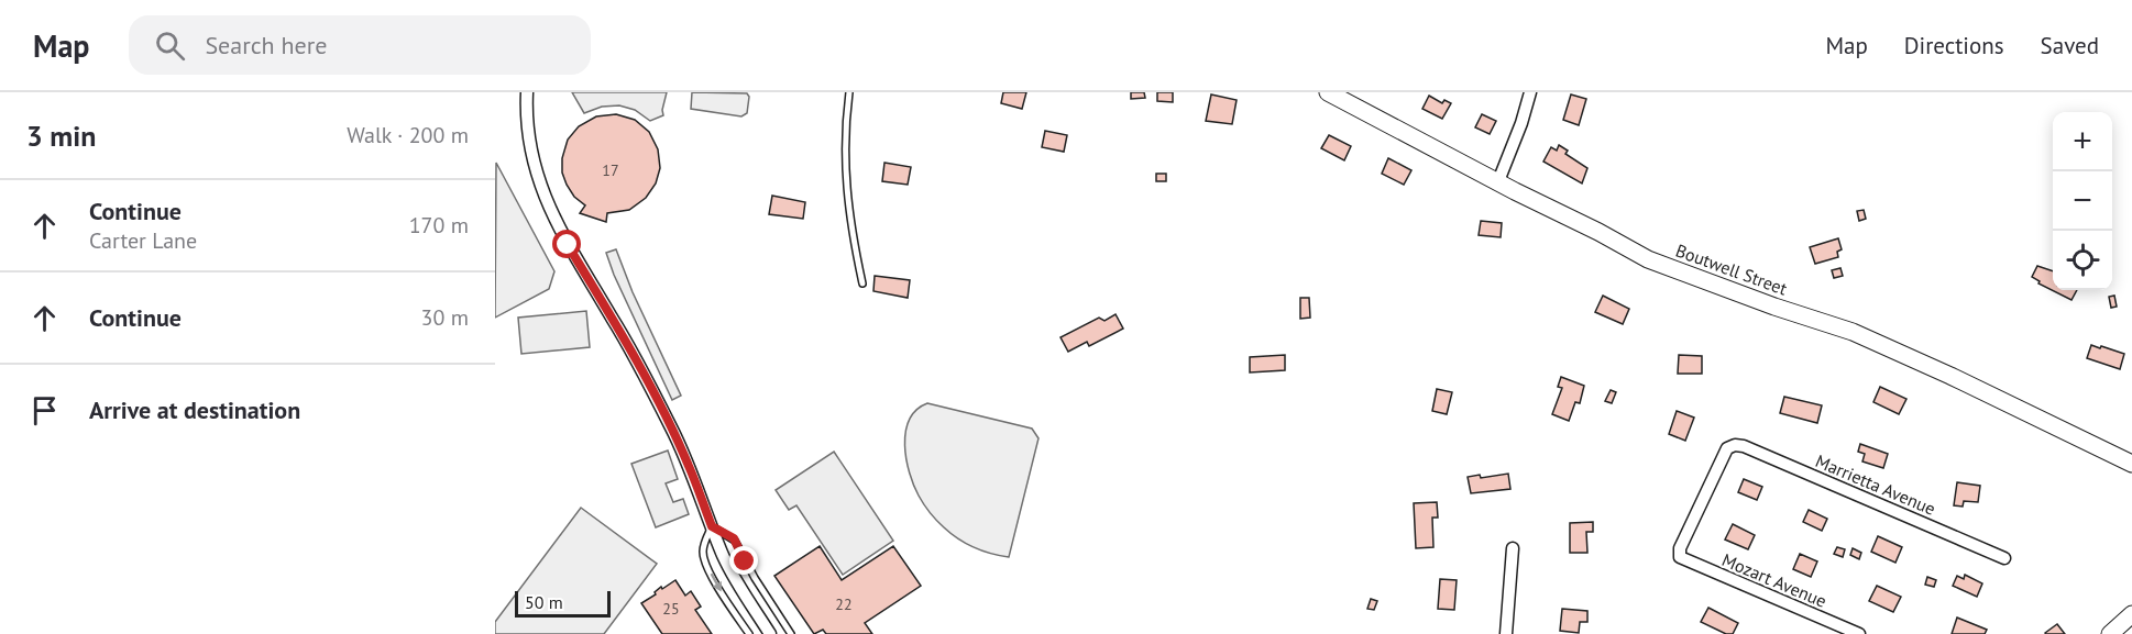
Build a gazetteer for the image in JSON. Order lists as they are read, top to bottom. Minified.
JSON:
{"streets":{"street":["Boutwell Street","Marrietta Avenue","Mozart Avenue"]},"crossings":[["Marrietta Avenue","Mozart Avenue"]],"house_numbers":["17","22","25"],"scale_bar":"50 m","page":{"header":"Map","search":"Search here","nav":["Map","Directions","Saved"],"heading":["3 min","Walk · 200 m"],"map_buttons":["+","−"],"list":[["Continue","Carter Lane","170 m"],["Continue","30 m"],"Arrive at destination"],"scale":"50 m"}}
